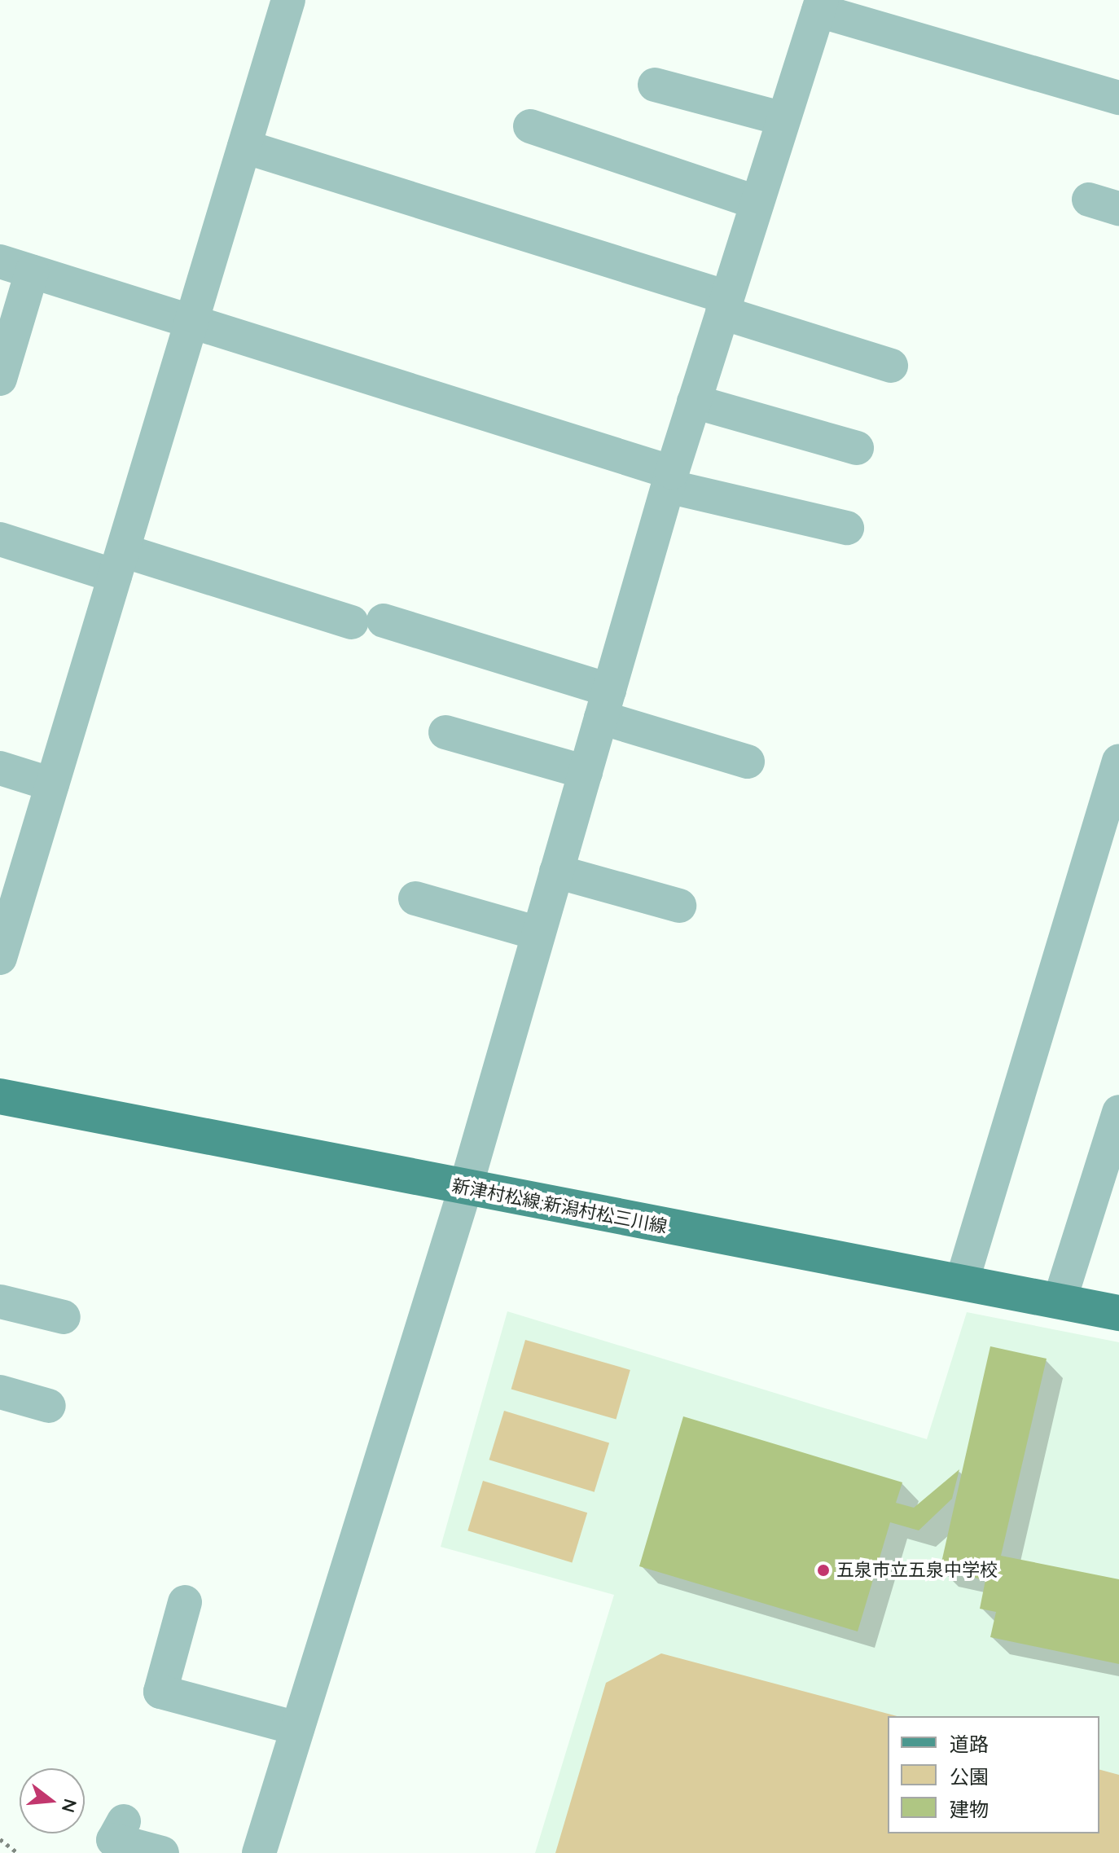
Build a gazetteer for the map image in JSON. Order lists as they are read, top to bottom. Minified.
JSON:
{"streets":{"main road":["新津村松線;新潟村松三川線"]},"places":["五泉市立五泉中学校"],"legend":["道路","公園","建物"],"north":"right"}
